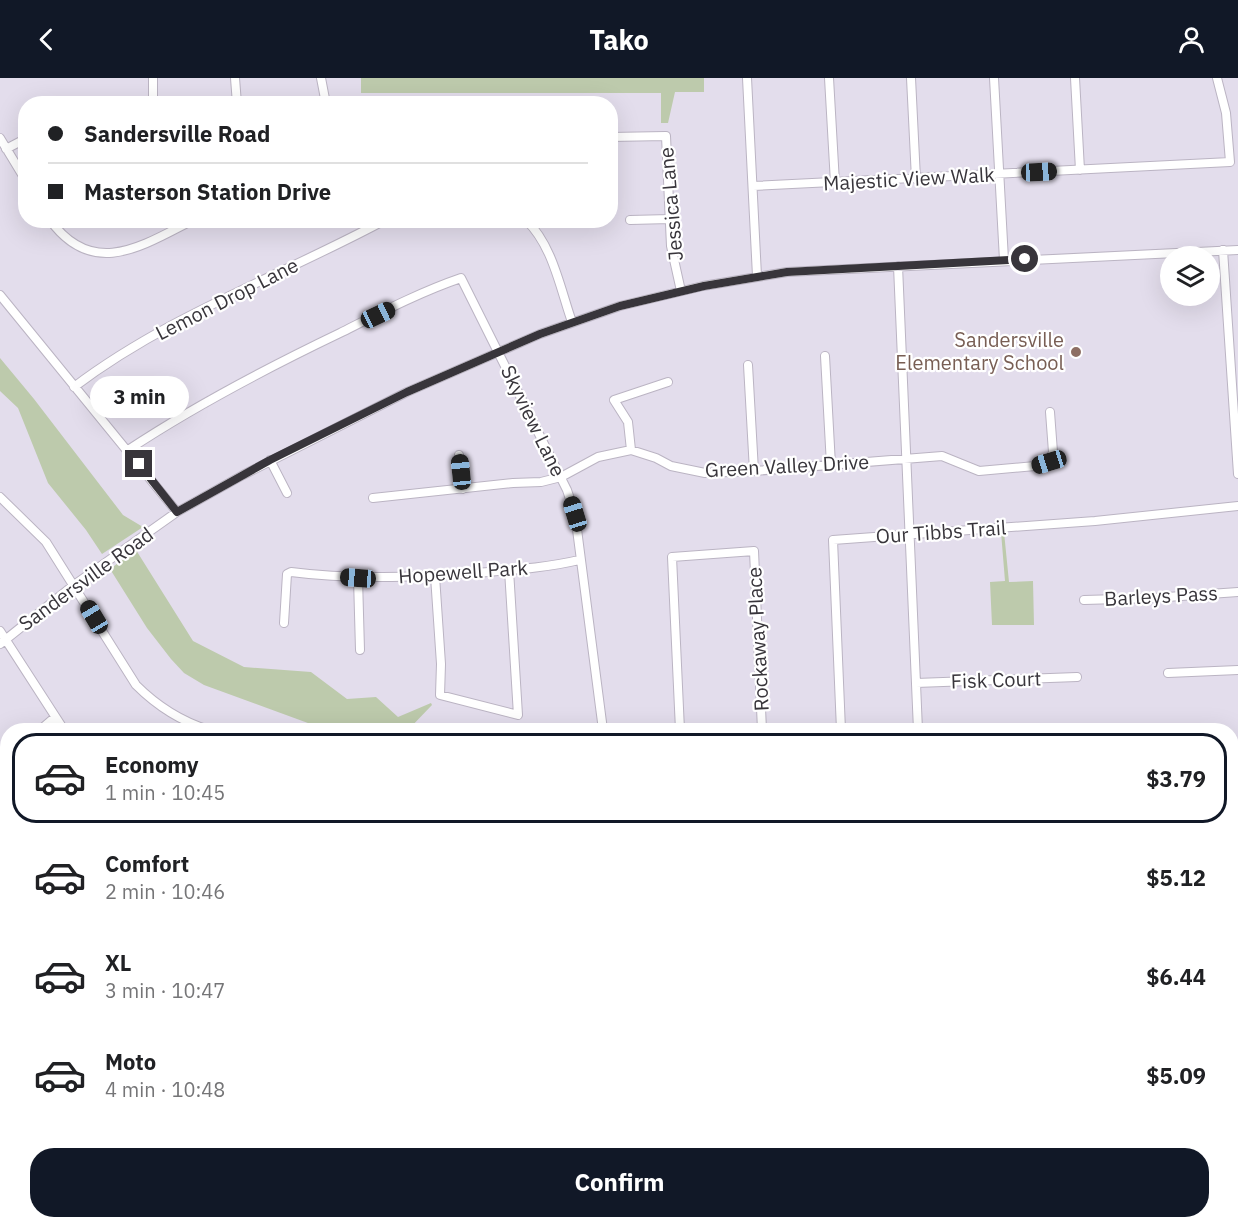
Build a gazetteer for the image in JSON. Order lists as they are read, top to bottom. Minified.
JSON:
{"streets":{"street":["Majestic View Walk","Jessica Lane","Lemon Drop Lane","Skyview Lane","Green Valley Drive","Our Tibbs Trail","Hopewell Park","Sandersville Road","Barleys Pass","Rockaway Place","Fisk Court"]},"crossings":[["Jessica Lane","Sandersville Road"],["Skyview Lane","Hopewell Park"],["Skyview Lane","Sandersville Road"]],"places":["Sandersville Elementary School"],"page":{"header":"Tako","banner":["Sandersville Road","Masterson Station Drive"],"bubble":"3 min","list":[{"name":"Economy","note":"1 min · 10:45","value":"$3.79"},{"name":"Comfort","note":"2 min · 10:46","value":"$5.12"},{"name":"XL","note":"3 min · 10:47","value":"$6.44"},{"name":"Moto","note":"4 min · 10:48","value":"$5.09"}],"buttons":"Confirm"}}
